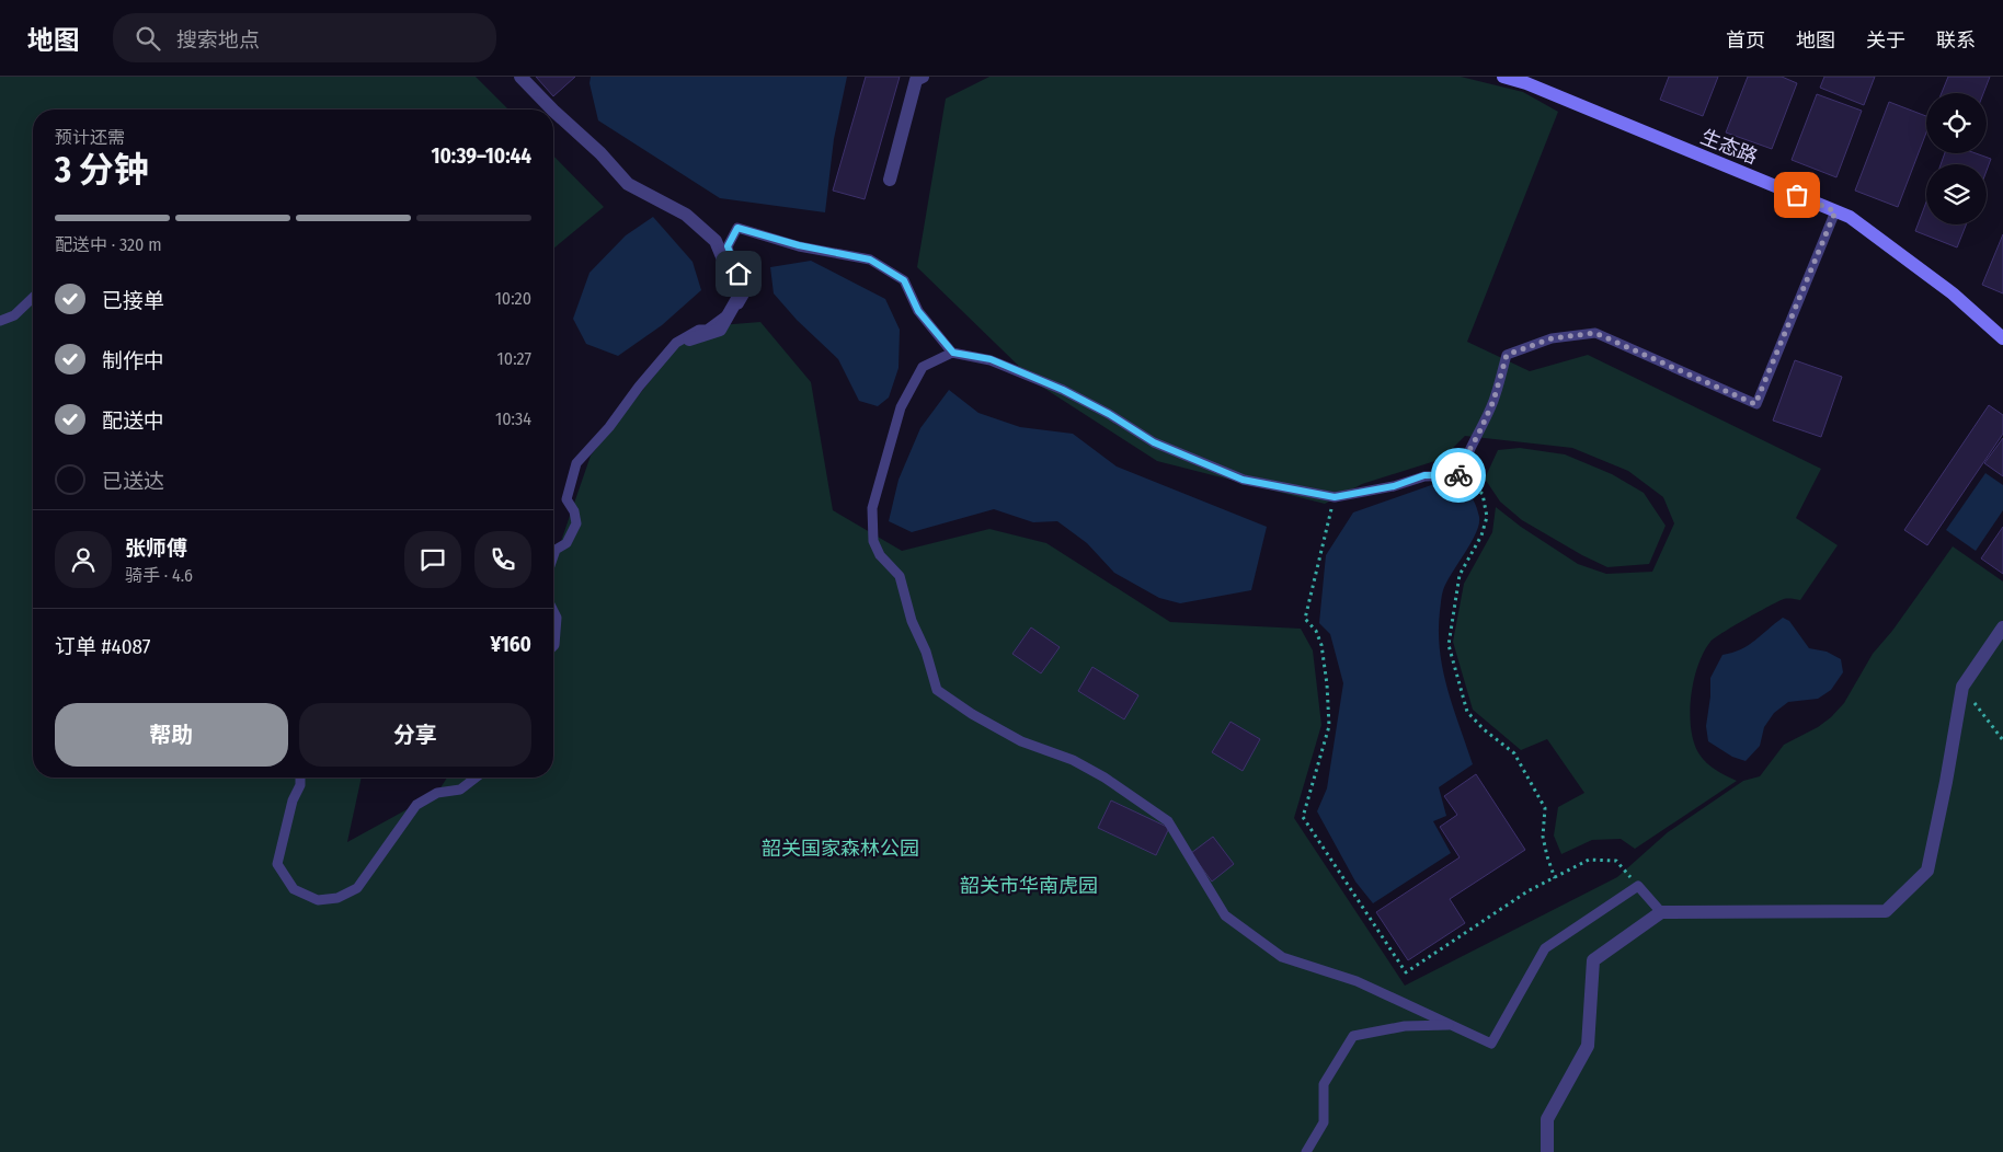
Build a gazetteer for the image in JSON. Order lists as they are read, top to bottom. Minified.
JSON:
{"streets":{"street":["生态路"]},"parks":["韶关国家森林公园","韶关市华南虎园"],"page":{"header":"地图","search":"搜索地点","nav":["首页","地图","关于","联系"],"heading":["3 分钟","预计还需","10:39–10:44"],"panel":["张师傅","骑手 · 4.6","订单 #4087","¥160"],"bar":"配送中 · 320 m","list":[["已接单","10:20"],["制作中","10:27"],["配送中","10:34"],"已送达"],"buttons":["帮助","分享"]}}
